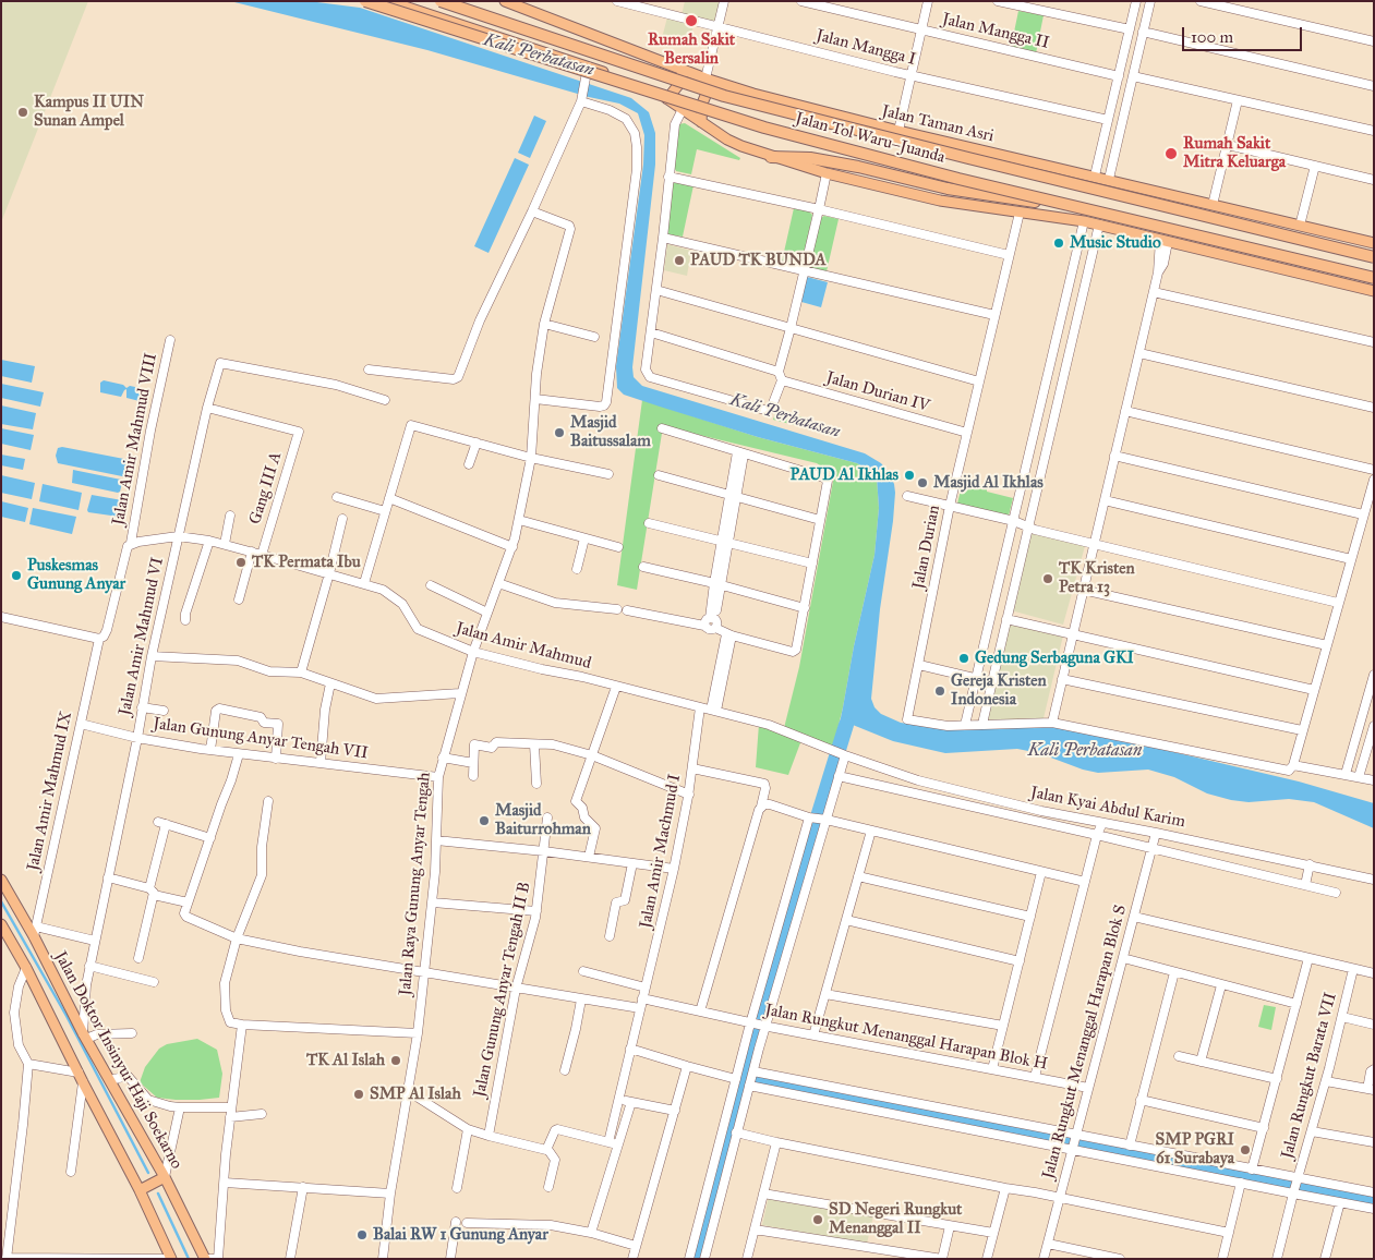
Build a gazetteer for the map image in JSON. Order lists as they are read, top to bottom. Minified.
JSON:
{"streets":{"highway":["Jalan Tol Waru–Juanda"],"main road":["Jalan Taman Asri","Jalan Doktor Insinyur Haji Soekarno"],"street":["Jalan Mangga II","Jalan Mangga I","Jalan Durian IV","Jalan Amir Mahmud VIII","Gang III A","Jalan Durian","Jalan Amir Mahmud VI","Jalan Amir Mahmud","Jalan Gunung Anyar Tengah VII","Jalan Amir Mahmud IX","Jalan Kyai Abdul Karim","Jalan Amir Machmud I","Jalan Raya Gunung Anyar Tengah","Jalan Gunung Anyar Tengah II B","Jalan Rungkut Menanggal Harapan Blok H","Jalan Rungkut Menanggal Harapan Blok S","Jalan Rungkut Barata VII"]},"crossings":[["Jalan Durian IV","Jalan Durian"],["Jalan Amir Mahmud VIII","Jalan Amir Mahmud"],["Gang III A","Jalan Amir Mahmud VI"],["Gang III A","Jalan Amir Mahmud"],["Jalan Amir Mahmud VI","Jalan Amir Mahmud"],["Jalan Amir Mahmud VI","Jalan Gunung Anyar Tengah VII"],["Jalan Amir Mahmud VI","Jalan Doktor Insinyur Haji Soekarno"],["Jalan Amir Mahmud","Jalan Kyai Abdul Karim"],["Jalan Amir Mahmud","Jalan Amir Machmud I"],["Jalan Amir Mahmud","Jalan Raya Gunung Anyar Tengah"],["Jalan Gunung Anyar Tengah VII","Jalan Amir Mahmud IX"],["Jalan Gunung Anyar Tengah VII","Jalan Raya Gunung Anyar Tengah"],["Jalan Amir Mahmud IX","Jalan Doktor Insinyur Haji Soekarno"],["Jalan Kyai Abdul Karim","Jalan Rungkut Menanggal Harapan Blok S"],["Jalan Amir Machmud I","Jalan Rungkut Menanggal Harapan Blok H"],["Jalan Rungkut Menanggal Harapan Blok H","Jalan Rungkut Menanggal Harapan Blok S"]],"water":["Kali Perbatasan"],"places":["Rumah Sakit Bersalin","Kampus II UIN Sunan Ampel","Rumah Sakit Mitra Keluarga","Music Studio","PAUD TK BUNDA","Masjid Baitussalam","PAUD Al Ikhlas","Masjid Al Ikhlas","TK Permata Ibu","Puskesmas Gunung Anyar","TK Kristen Petra 13","Gedung Serbaguna GKI","Gereja Kristen Indonesia","Masjid Baiturrohman","TK Al Islah","SMP Al Islah","SMP PGRI 61 Surabaya","SD Negeri Rungkut Menanggal II","Balai RW 1 Gunung Anyar"],"scale_bar":"100 m"}
